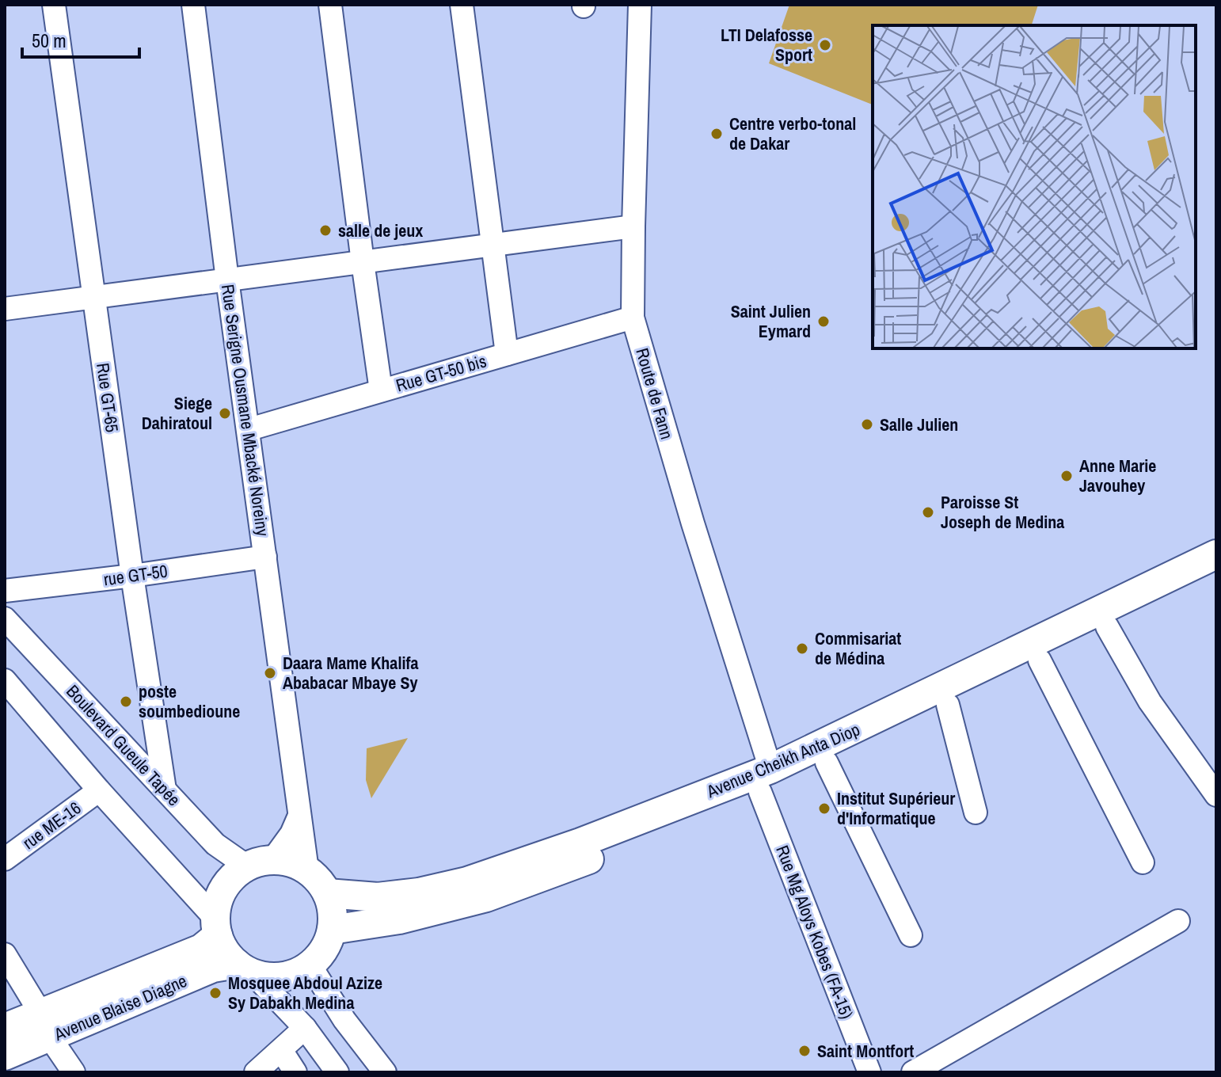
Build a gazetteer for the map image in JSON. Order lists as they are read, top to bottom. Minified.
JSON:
{"streets":{"main road":["Avenue Cheikh Anta Diop","Avenue Blaise Diagne"],"street":["Rue GT-50 bis","Route de Fann","Rue GT-65","Rue Serigne Ousmane Mbacké Noreiny","rue GT-50","Boulevard Gueule Tapée","rue ME-16","Rue Mg Aloys Kobes (FA-15)"]},"crossings":[["Rue GT-50 bis","Route de Fann"],["Rue GT-50 bis","Rue Serigne Ousmane Mbacké Noreiny"],["Route de Fann","Avenue Cheikh Anta Diop"],["Route de Fann","Rue Mg Aloys Kobes (FA-15)"],["Rue GT-65","rue GT-50"],["Rue GT-65","Boulevard Gueule Tapée"],["Rue Serigne Ousmane Mbacké Noreiny","rue GT-50"],["Boulevard Gueule Tapée","Avenue Cheikh Anta Diop"],["Boulevard Gueule Tapée","Avenue Blaise Diagne"],["Avenue Cheikh Anta Diop","Rue Mg Aloys Kobes (FA-15)"],["Avenue Cheikh Anta Diop","Avenue Blaise Diagne"]],"places":["LTI Delafosse Sport","Centre verbo-tonal de Dakar","salle de jeux","Saint Julien Eymard","Siege Dahiratoul","Salle Julien","Anne Marie Javouhey","Paroisse St Joseph de Medina","Commisariat de Médina","Daara Mame Khalifa Ababacar Mbaye Sy","poste soumbedioune","Institut Supérieur d'Informatique","Mosquee Abdoul Azize Sy Dabakh Medina","Saint Montfort"],"scale_bar":"50 m"}
